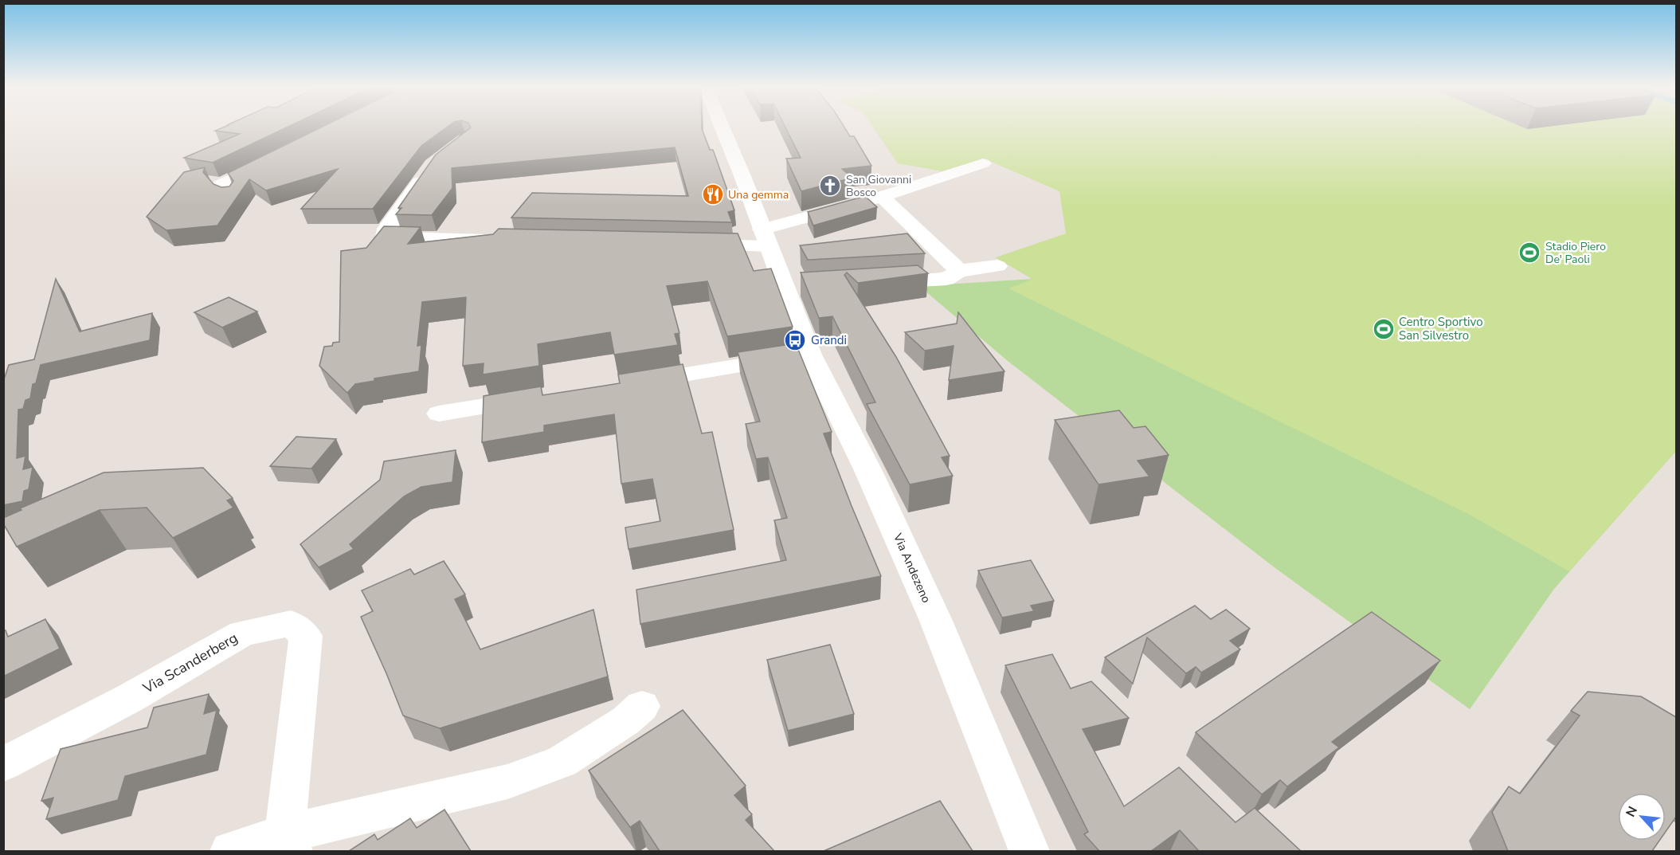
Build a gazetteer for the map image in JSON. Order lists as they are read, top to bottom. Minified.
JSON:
{"streets":{"street":["Via Andezeno","Via Scanderberg"]},"places":{"church":["San Giovanni Bosco"],"restaurant":["Una gemma"],"sports":["Stadio Piero De' Paoli","Centro Sportivo San Silvestro"],"bus stop":["Grandi"]},"north":"top left"}
